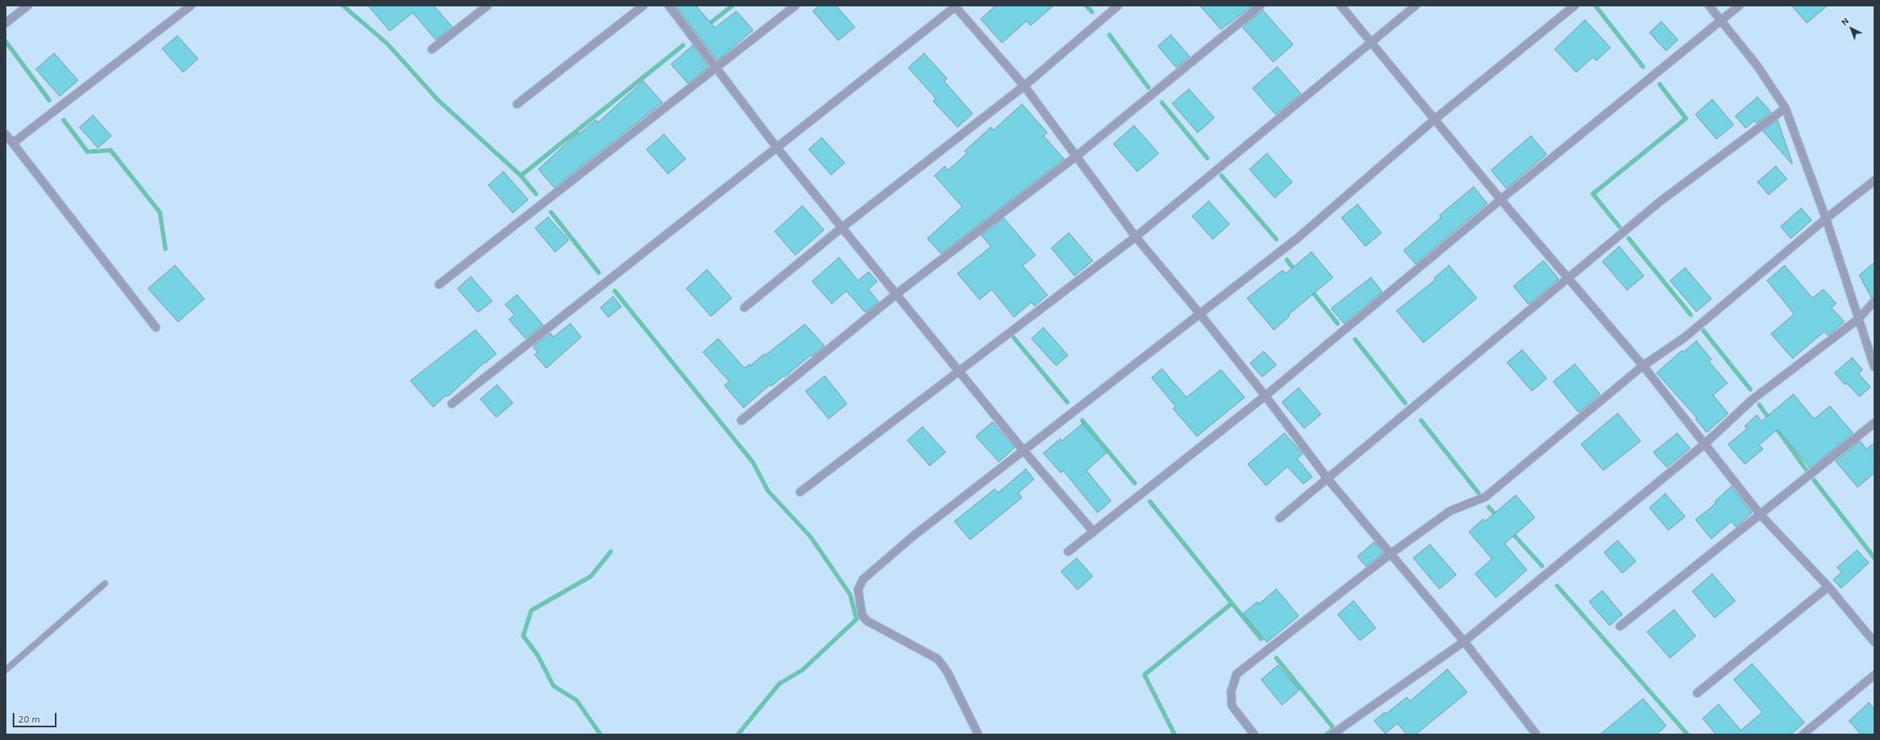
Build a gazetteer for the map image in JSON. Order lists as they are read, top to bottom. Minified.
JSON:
{"scale_bar":"20 m","north":"top left"}
